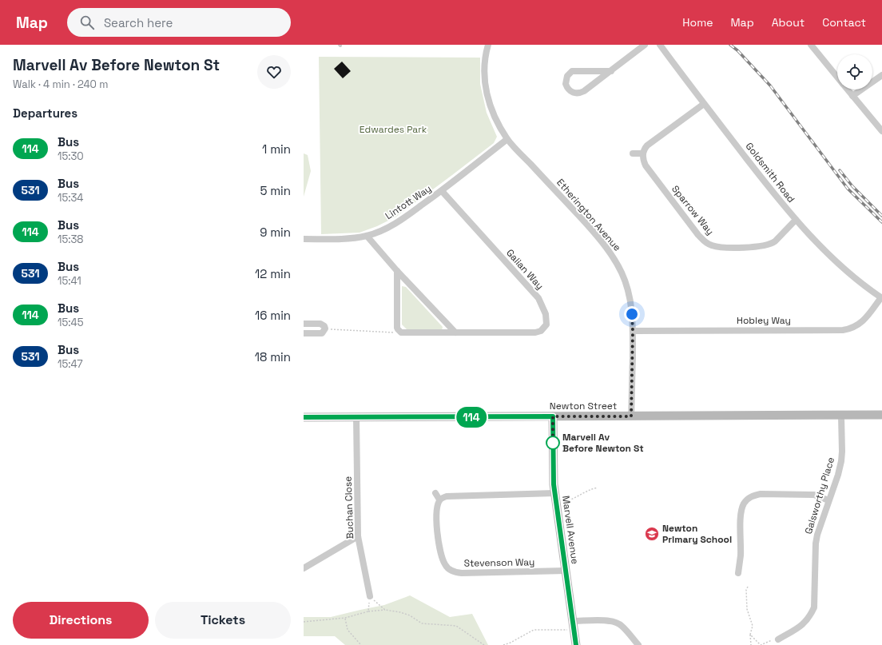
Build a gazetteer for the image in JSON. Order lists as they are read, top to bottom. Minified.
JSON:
{"streets":{"street":["Goldsmith Road","Lintott Way","Sparrow Way","Etherington Avenue","Galian Way","Hobley Way","Newton Street","Galsworthy Place","Buchan Close","Marvell Avenue","Stevenson Way"]},"crossings":[["Goldsmith Road","Sparrow Way"],["Goldsmith Road","Hobley Way"],["Lintott Way","Etherington Avenue"],["Lintott Way","Galian Way"],["Etherington Avenue","Hobley Way"],["Etherington Avenue","Newton Street"],["Newton Street","Galsworthy Place"],["Newton Street","Buchan Close"],["Newton Street","Marvell Avenue"],["Marvell Avenue","Stevenson Way"]],"parks":["Edwardes Park"],"places":{"other":["Marvell Av Before Newton St"],"school or university":["Newton Primary School"]},"lines":["bus line 114"],"page":{"header":"Map","search":"Search here","nav":["Home","Map","About","Contact"],"heading":[["Marvell Av Before Newton St","Walk · 4 min · 240 m"],"Departures"],"on_map":"114","list":[{"mark":"114","name":"Bus","note":"15:30","value":"1 min"},{"mark":"531","name":"Bus","note":"15:34","value":"5 min"},{"mark":"114","name":"Bus","note":"15:38","value":"9 min"},{"mark":"531","name":"Bus","note":"15:41","value":"12 min"},{"mark":"114","name":"Bus","note":"15:45","value":"16 min"},{"mark":"531","name":"Bus","note":"15:47","value":"18 min"}],"buttons":["Directions","Tickets"]}}
